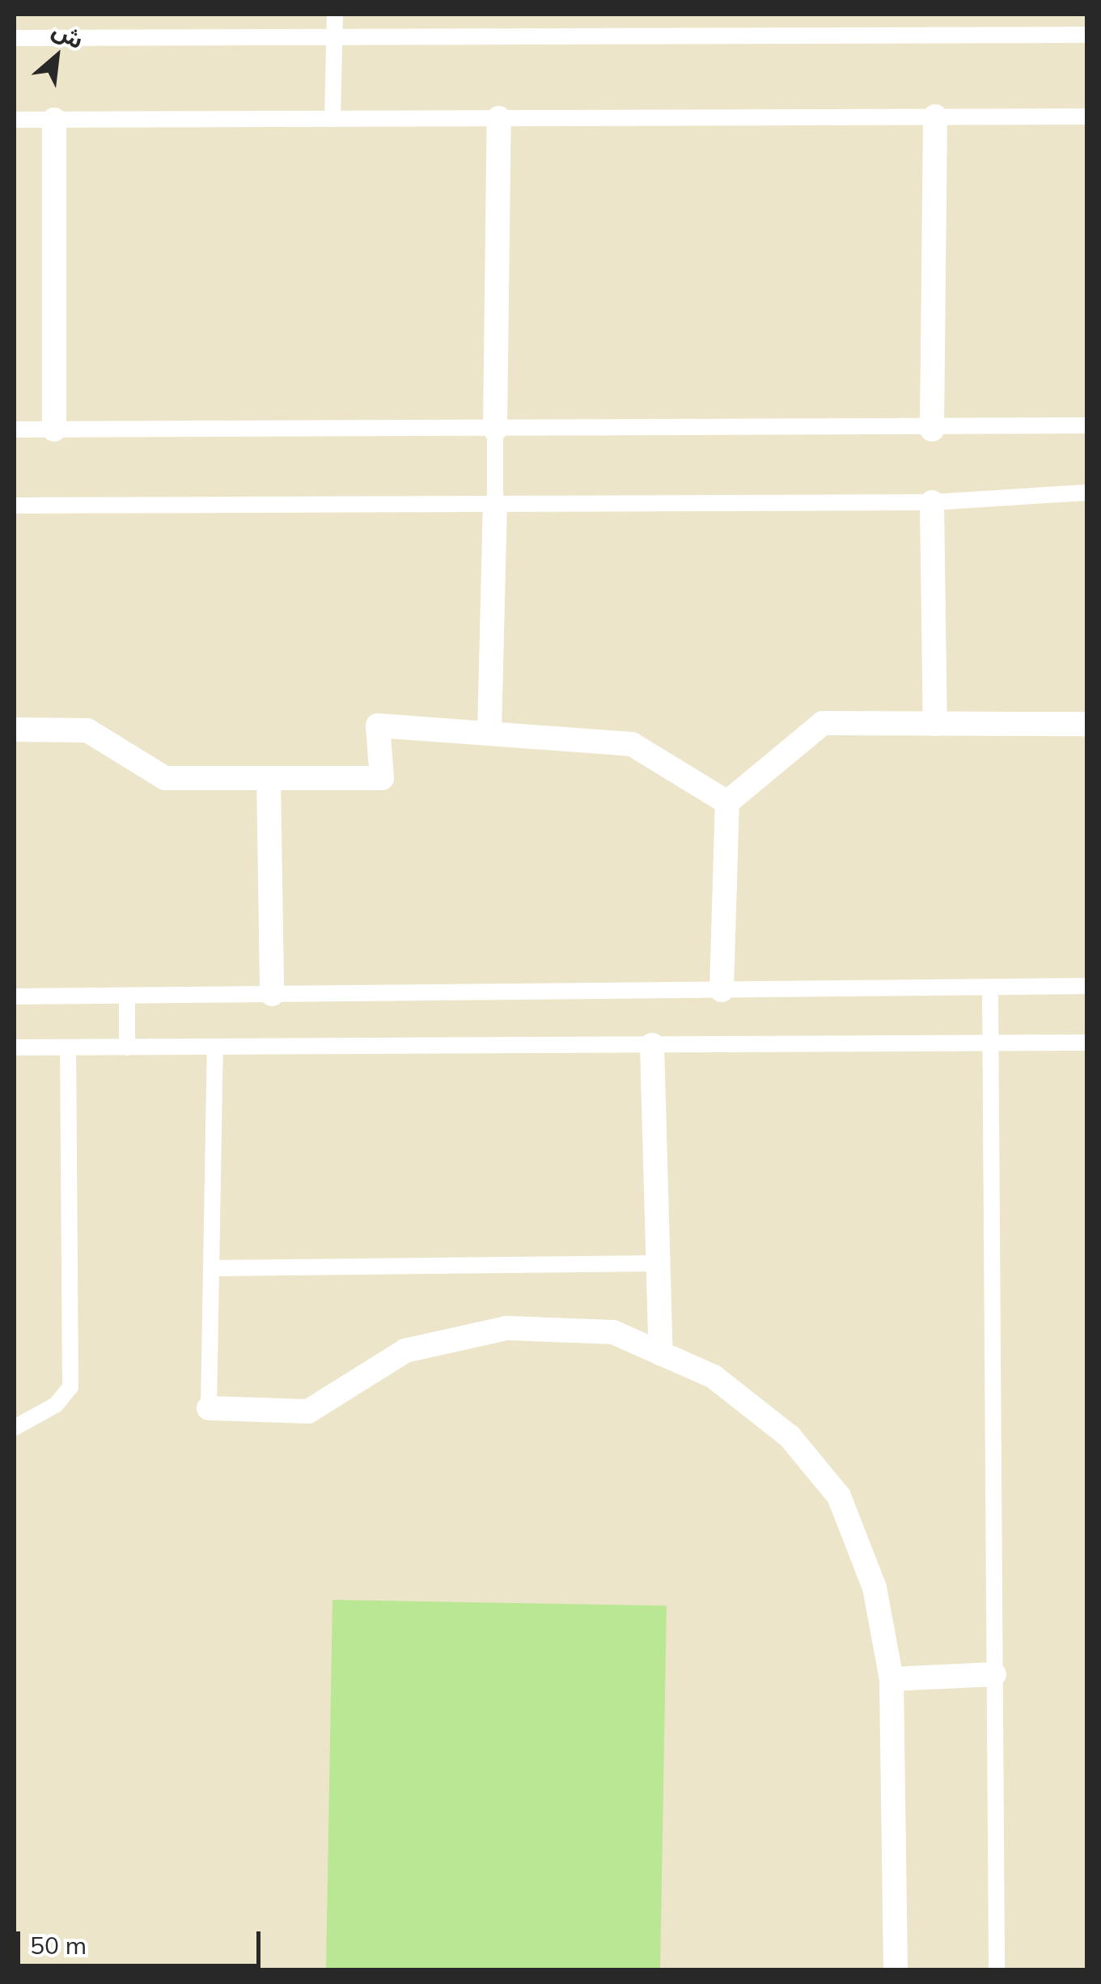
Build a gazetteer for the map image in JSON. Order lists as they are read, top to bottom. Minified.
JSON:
{"scale_bar":"50 m","north":"top right"}
